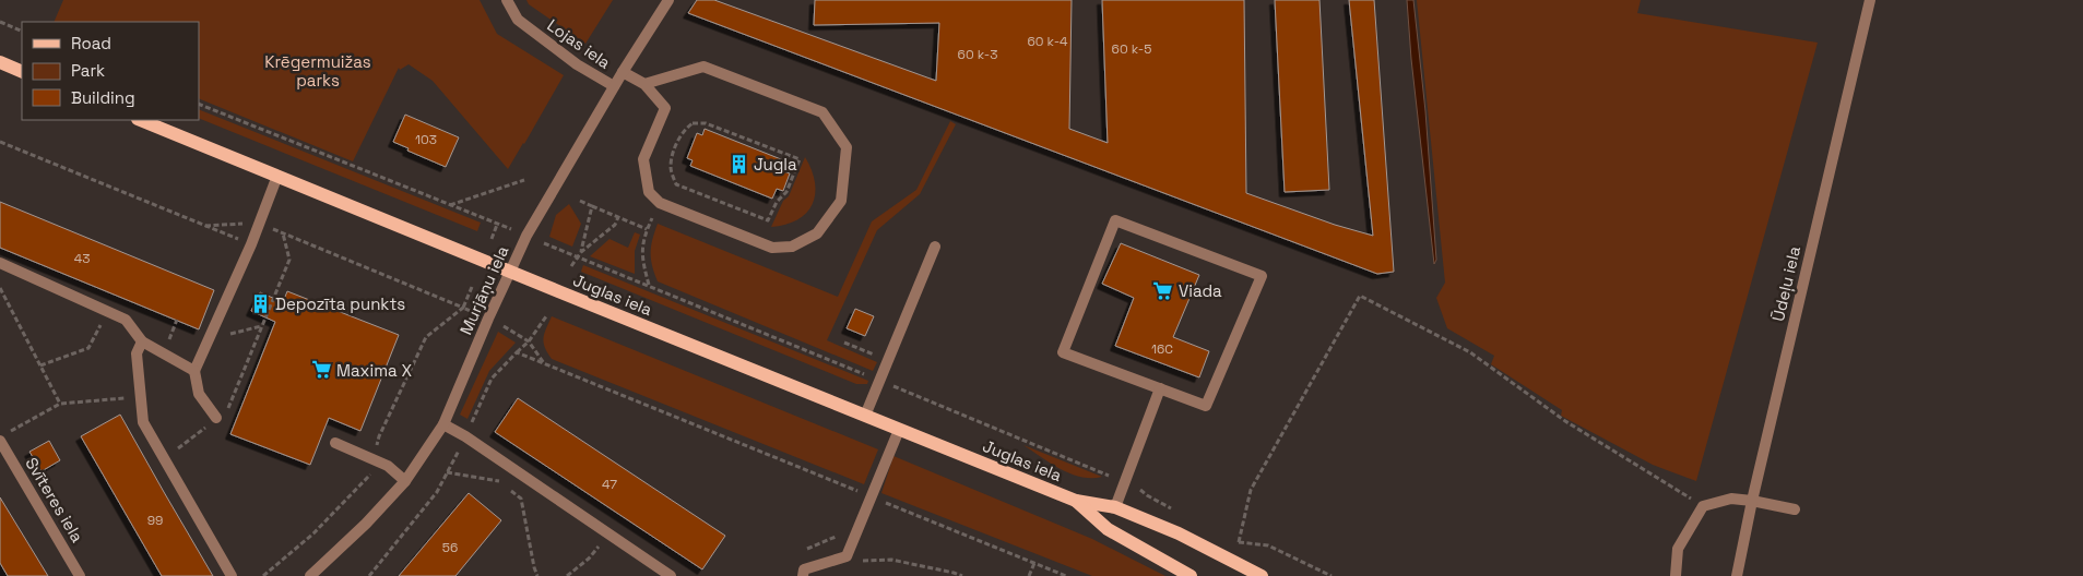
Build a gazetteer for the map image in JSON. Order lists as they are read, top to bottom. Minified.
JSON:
{"streets":{"main road":["Juglas iela"],"street":["Lojas iela","Ūdeļu iela","Murjāņu iela","Svīteres iela"]},"crossings":[["Lojas iela","Murjāņu iela"],["Murjāņu iela","Juglas iela"]],"parks":["Krēgermuižas parks"],"places":{"building":["Jugla","Depozīta punkts"],"supermarket":["Viada","Maxima X"]},"house_numbers":["60 k-4","60 k-5","60 k-3","103","43","16C","47","99","56"],"legend":["Road","Park","Building"]}
